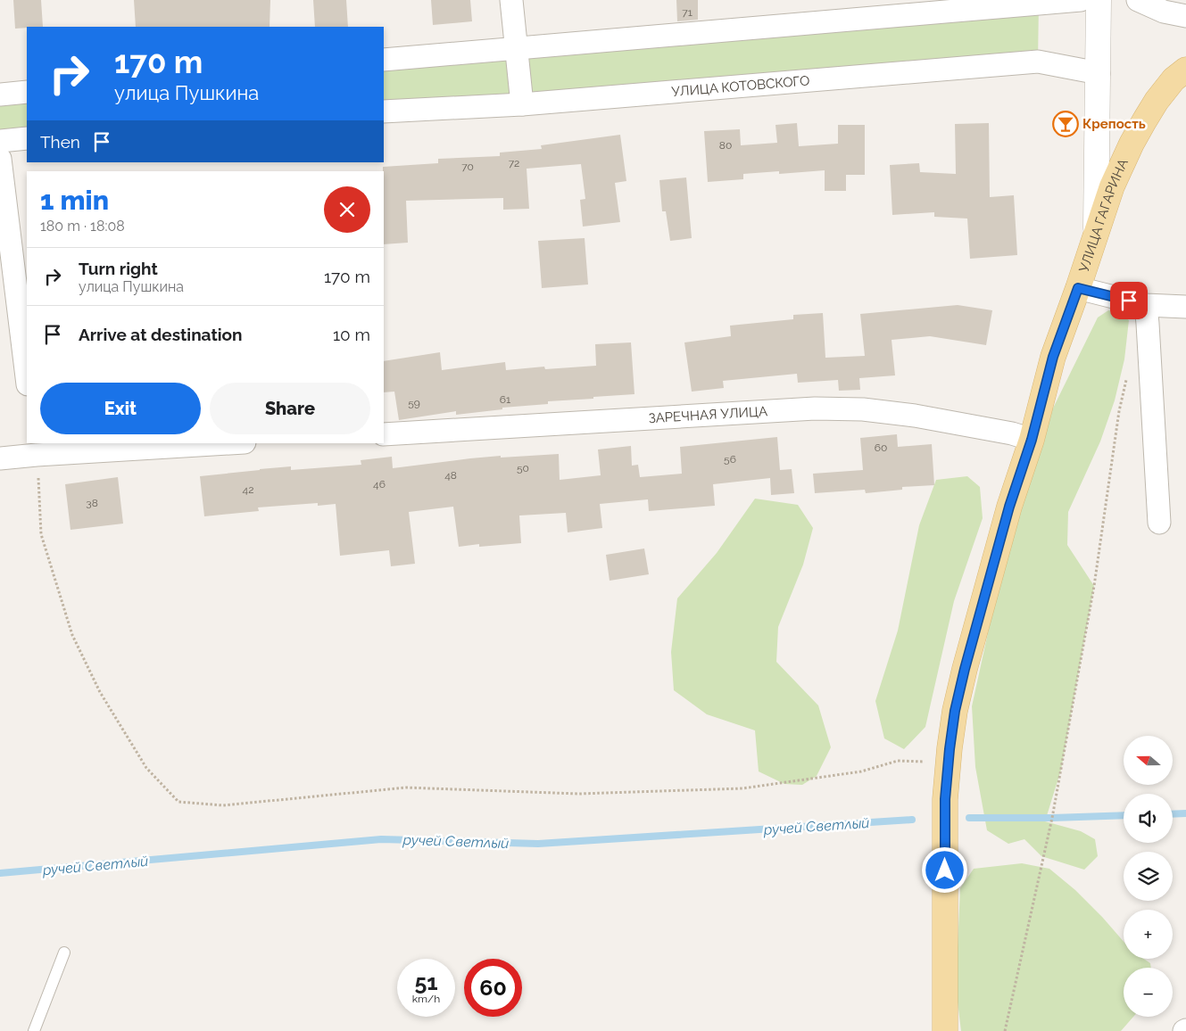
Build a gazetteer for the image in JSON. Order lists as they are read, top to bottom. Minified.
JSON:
{"streets":{"main road":["УЛИЦА ГАГАРИНА"],"street":["УЛИЦА КОТОВСКОГО","ЗАРЕЧНАЯ УЛИЦА"]},"crossings":[["УЛИЦА ГАГАРИНА","ЗАРЕЧНАЯ УЛИЦА"]],"water":["ручей Светлый"],"places":{"bar":["Крепость"]},"house_numbers":["71","80","72","70","61","59","60","56","50","48","46","42","38"],"north":"left","page":{"turn":["170 m","улица Пушкина"],"then":"Then","heading":["1 min","180 m · 18:08"],"list":[{"name":"Turn right","note":"улица Пушкина","value":"170 m"},{"name":"Arrive at destination","value":"10 m"}],"buttons":["Exit","Share"],"map_buttons":["+","−"],"speed":"51 km/h","limit":"60"}}
